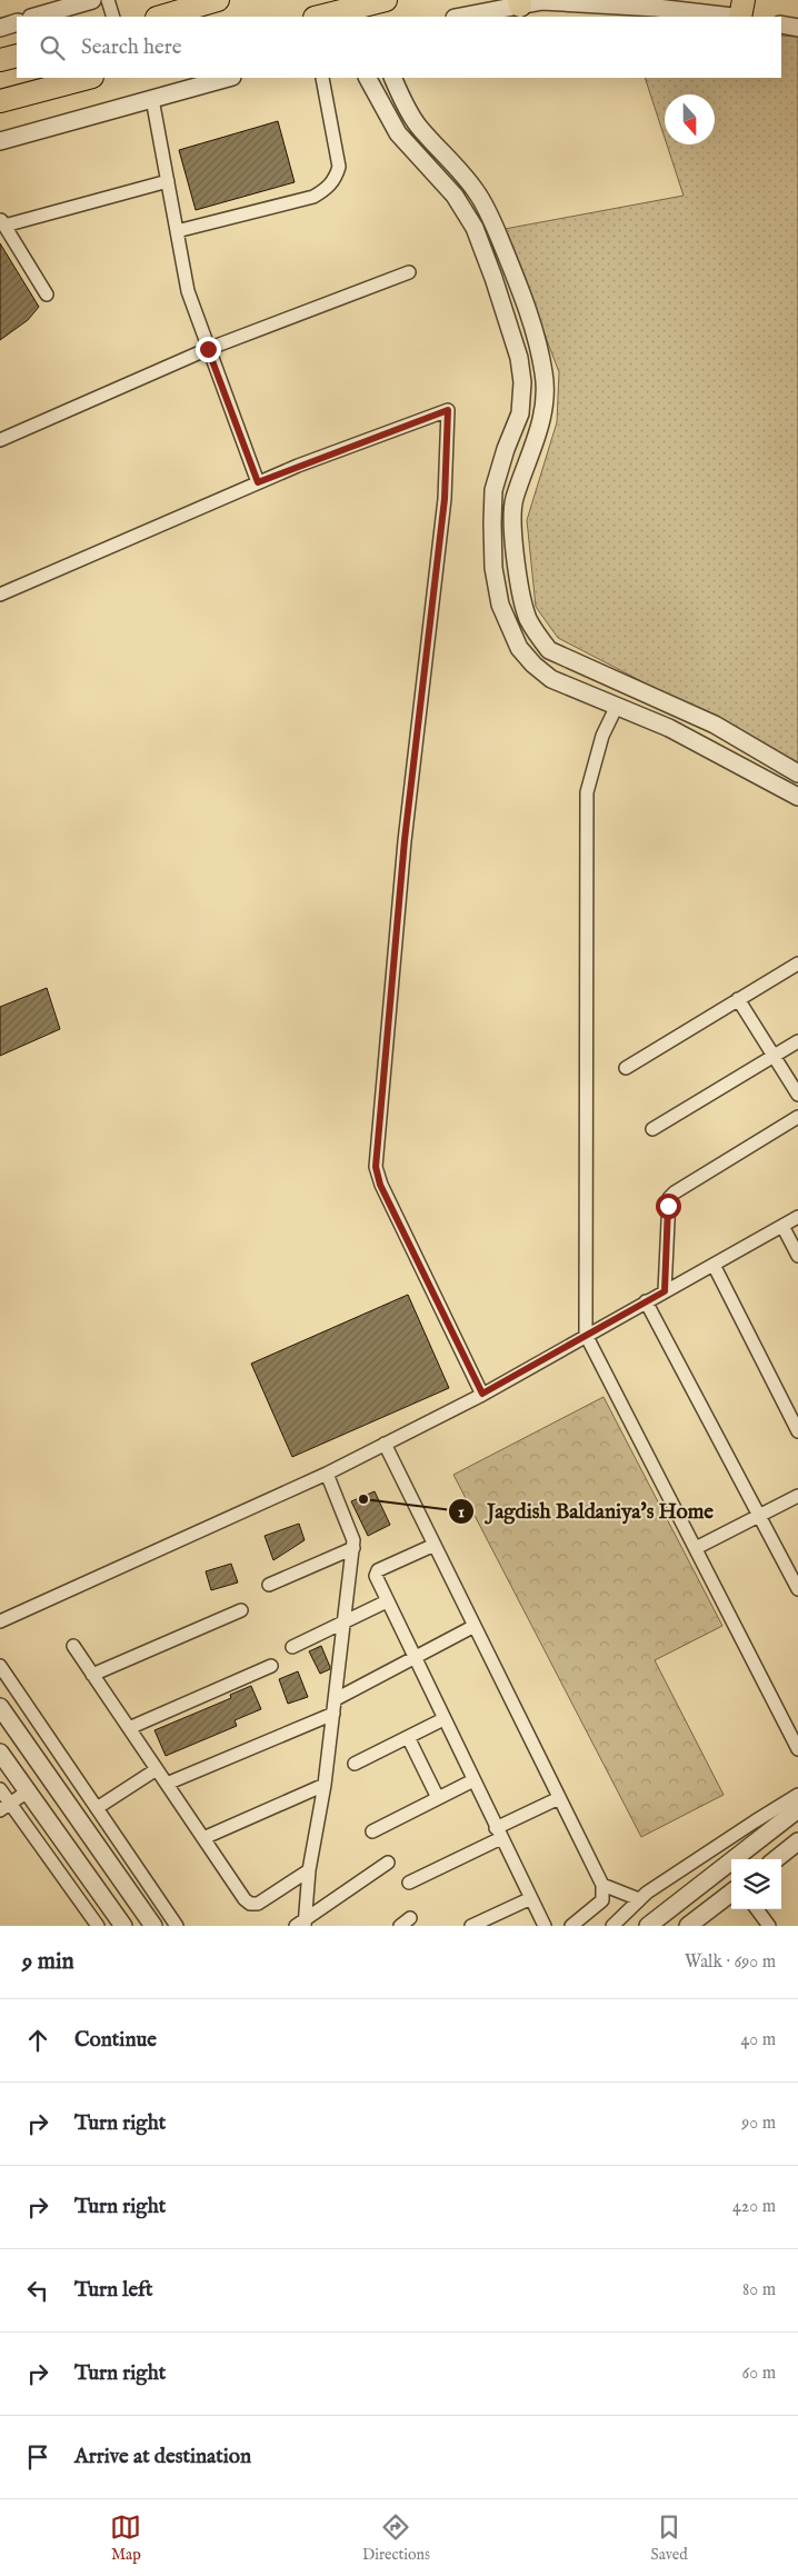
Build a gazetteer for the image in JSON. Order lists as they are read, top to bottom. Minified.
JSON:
{"places":["Jagdish Baldaniya's Home"],"north":"bottom","page":{"search":"Search here","heading":["9 min","Walk · 690 m"],"list":[["Continue","40 m"],["Turn right","90 m"],["Turn right","420 m"],["Turn left","80 m"],["Turn right","60 m"],"Arrive at destination"],"nav":["Map","Directions","Saved"]}}
